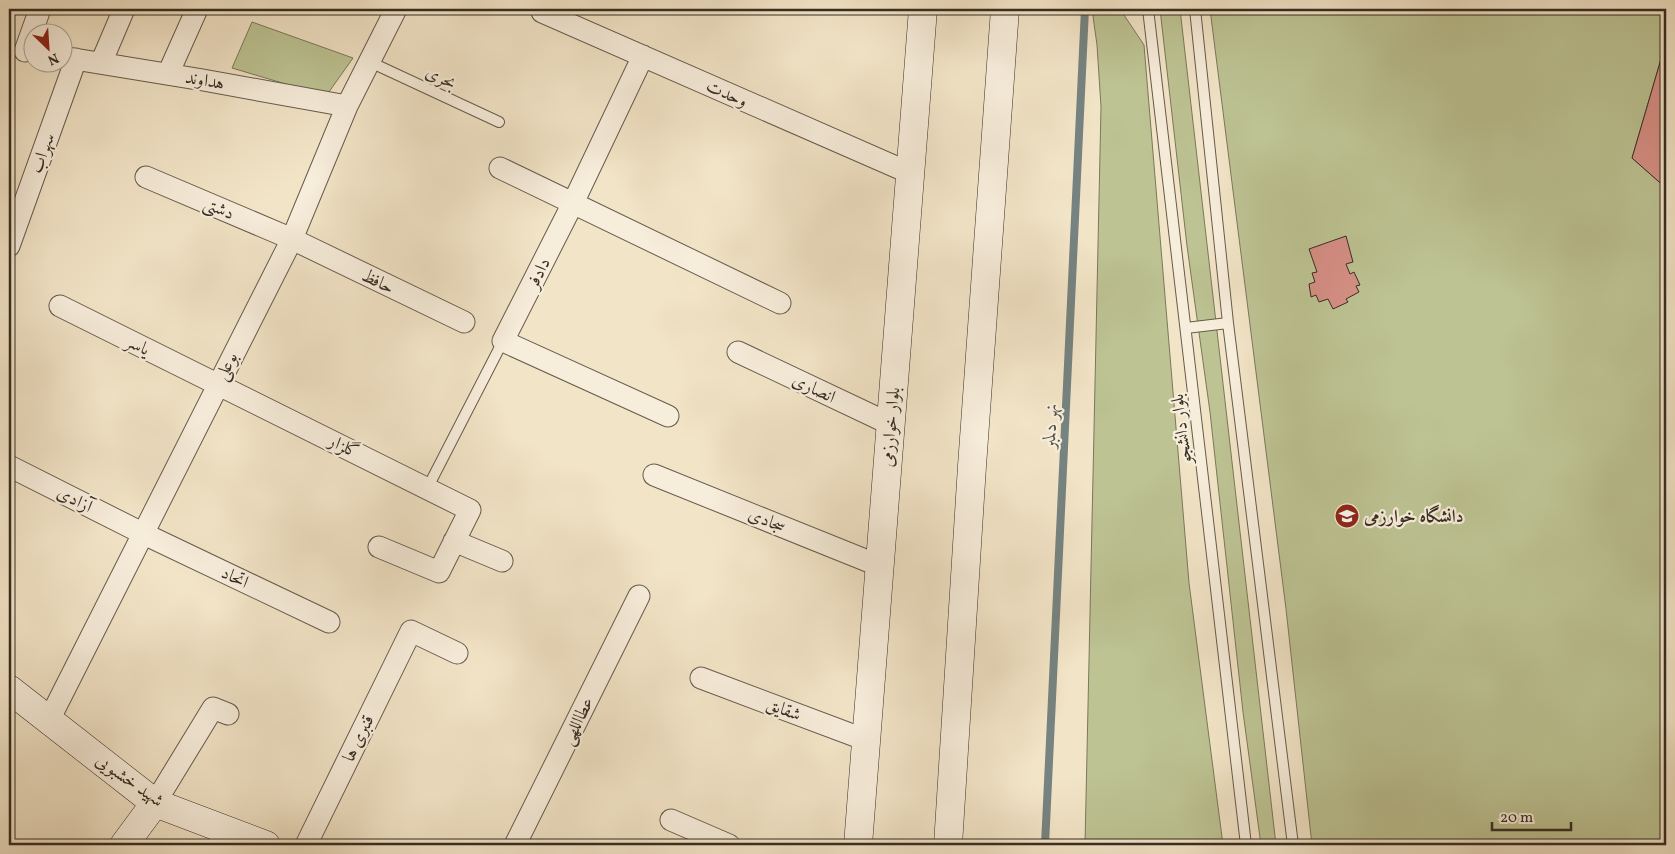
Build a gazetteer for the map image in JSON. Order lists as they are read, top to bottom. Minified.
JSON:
{"streets":{"main road":["بلوار خوارزمی","شهید خشبویی"],"street":["هداوند","وحدت","سهراب","دشتی","دادفر","حافظ","یاسر","بوعلی","انصاری","گلزار","آزادی","سجادی","اتحاد","شقایق","عطااللهی","قنبری ها"],"lane":["بحری","بلوار دانشجو"]},"crossings":[["بحری","بوعلی"],["هداوند","بوعلی"],["وحدت","دادفر"],["وحدت","بلوار خوارزمی"],["دشتی","حافظ"],["دشتی","بوعلی"],["دادفر","گلزار"],["حافظ","بوعلی"],["یاسر","بوعلی"],["یاسر","گلزار"],["بوعلی","گلزار"],["بوعلی","آزادی"],["بوعلی","اتحاد"],["بوعلی","شهید خشبویی"],["انصاری","بلوار خوارزمی"],["بلوار خوارزمی","سجادی"],["بلوار خوارزمی","شقایق"],["آزادی","اتحاد"]],"water":["نهر دلمبر"],"places":{"school or university":["دانشگاه خوارزمی"]},"scale_bar":"20 m","north":"bottom right"}
